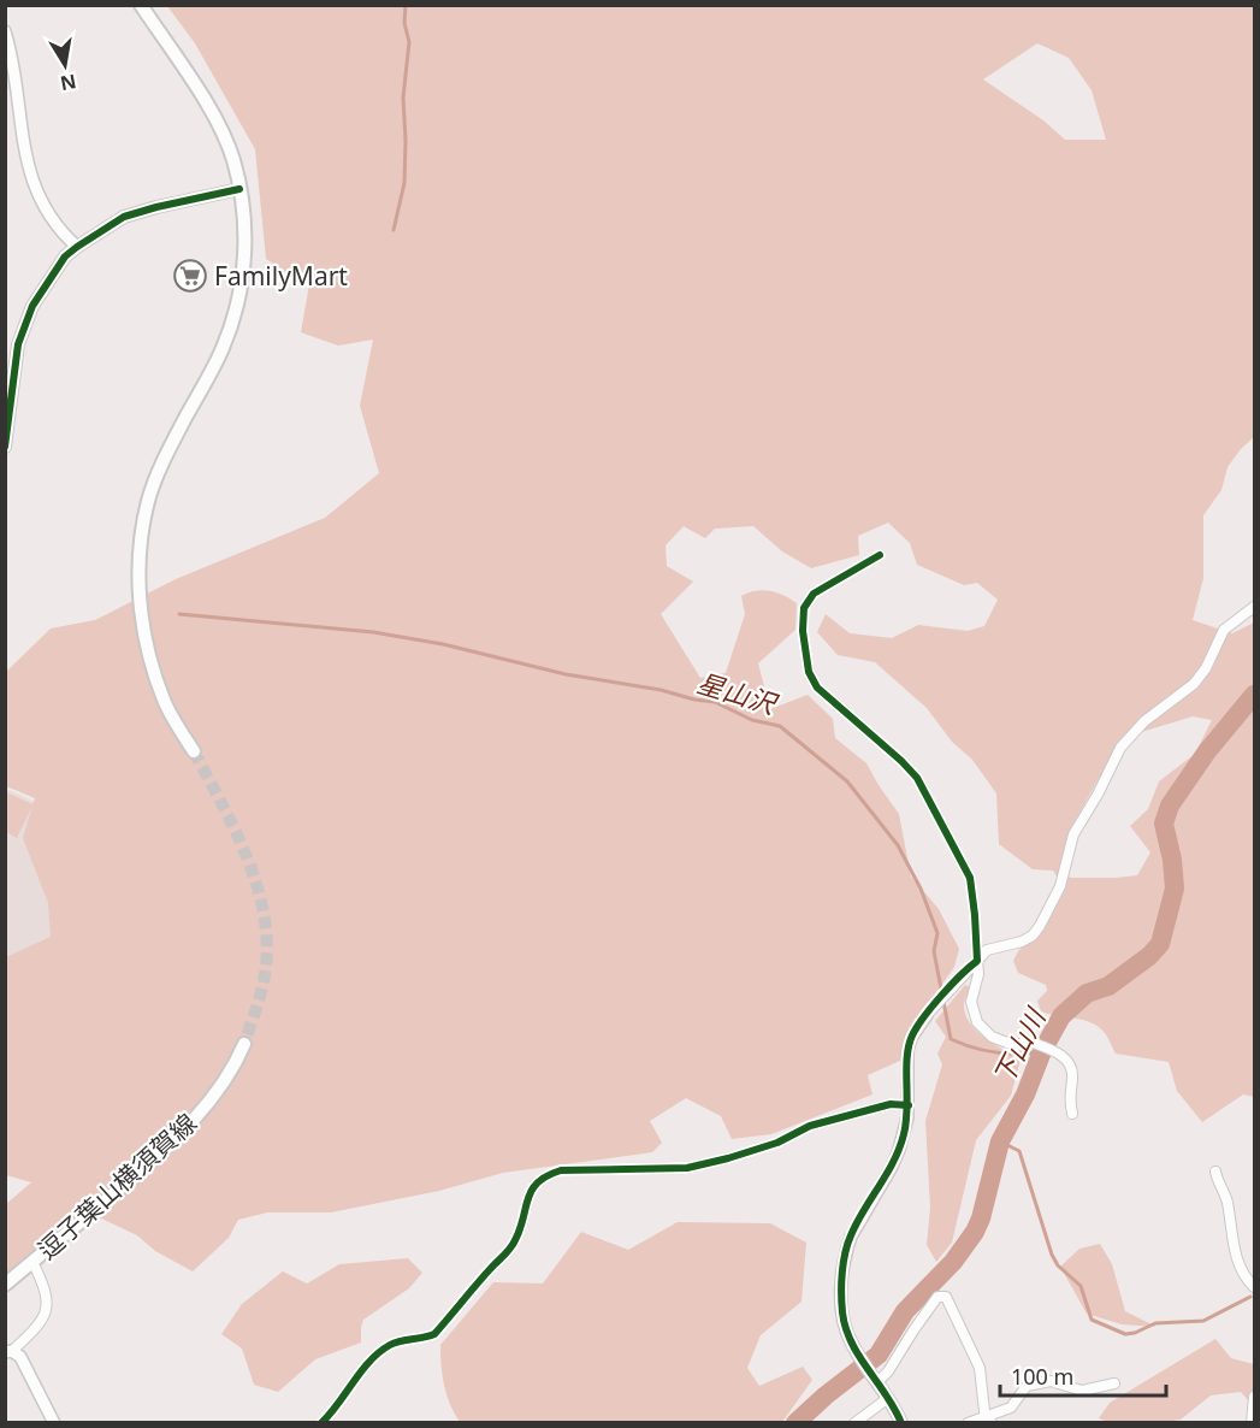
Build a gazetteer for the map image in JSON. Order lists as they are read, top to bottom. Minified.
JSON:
{"streets":{"main road":["逗子葉山横須賀線"]},"water":["星山沢","下山川"],"places":{"supermarket":["FamilyMart"]},"scale_bar":"100 m","north":"bottom"}
